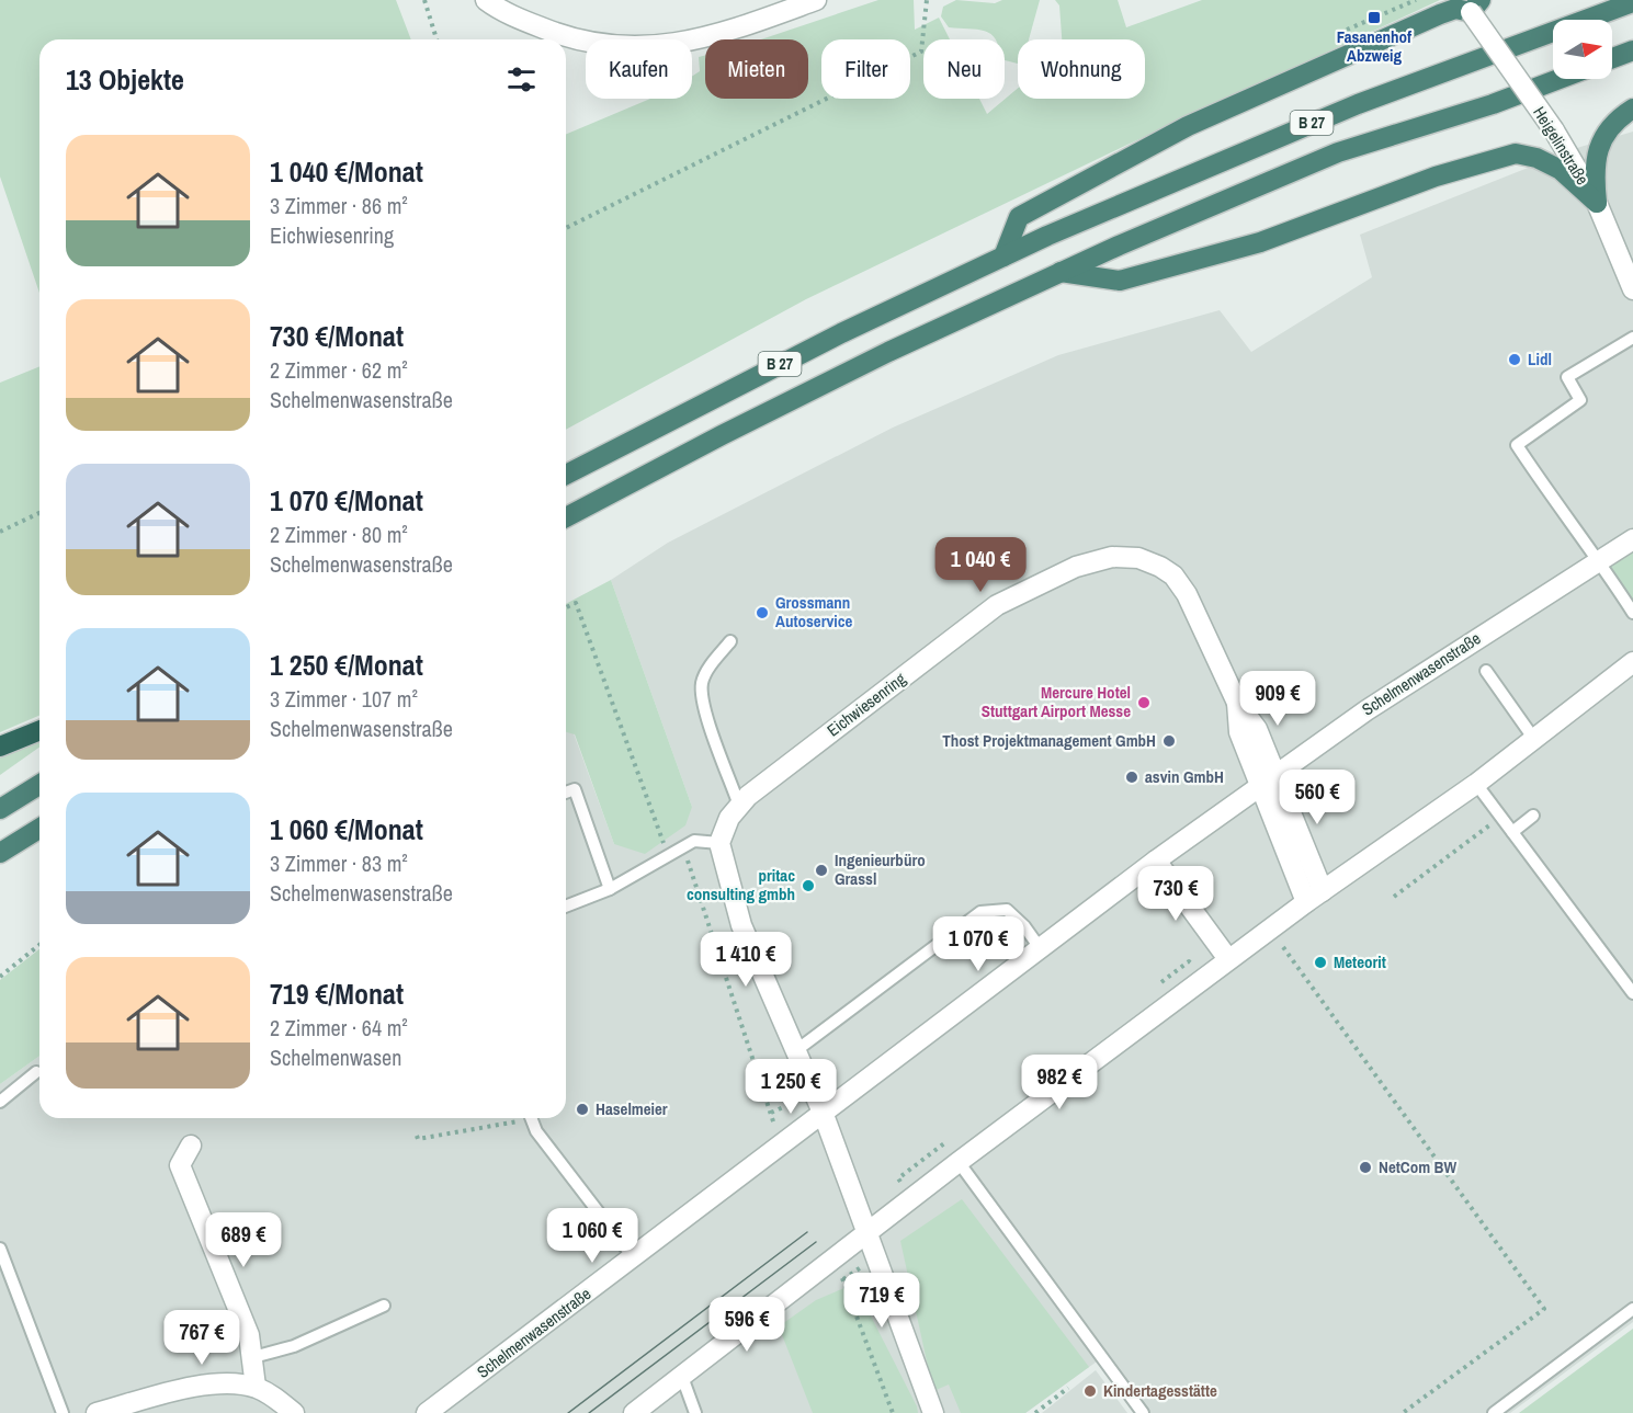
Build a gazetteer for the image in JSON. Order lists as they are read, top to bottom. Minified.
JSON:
{"streets":{"highway":["B 27"],"street":["Heigelinstraße","Schelmenwasenstraße","Eichwiesenring"]},"crossings":[["Schelmenwasenstraße","Eichwiesenring"]],"places":{"transit":["Fasanenhof Abzweig"],"other":["Lidl","Grossmann Autoservice","Mercure Hotel Stuttgart Airport Messe","Thost Projektmanagement GmbH","asvin GmbH","Ingenieurbüro Grassl","pritac consulting gmbh","Meteorit","Haselmeier","NetCom BW","Kindertagesstätte"]},"north":"right","page":{"chip":["Kaufen","Mieten","Filter","Neu","Wohnung"],"heading":"13 Objekte","list":[{"name":"1 040 €/Monat","note":"3 Zimmer · 86 m² · Eichwiesenring"},{"name":"730 €/Monat","note":"2 Zimmer · 62 m² · Schelmenwasenstraße"},{"name":"1 070 €/Monat","note":"2 Zimmer · 80 m² · Schelmenwasenstraße"},{"name":"1 250 €/Monat","note":"3 Zimmer · 107 m² · Schelmenwasenstraße"},{"name":"1 060 €/Monat","note":"3 Zimmer · 83 m² · Schelmenwasenstraße"},{"name":"719 €/Monat","note":"2 Zimmer · 64 m² · Schelmenwasen"}],"price":["1 040 €","909 €","560 €","730 €","1 070 €","1 410 €","982 €","1 250 €","1 060 €","689 €","719 €","596 €","767 €"]}}
